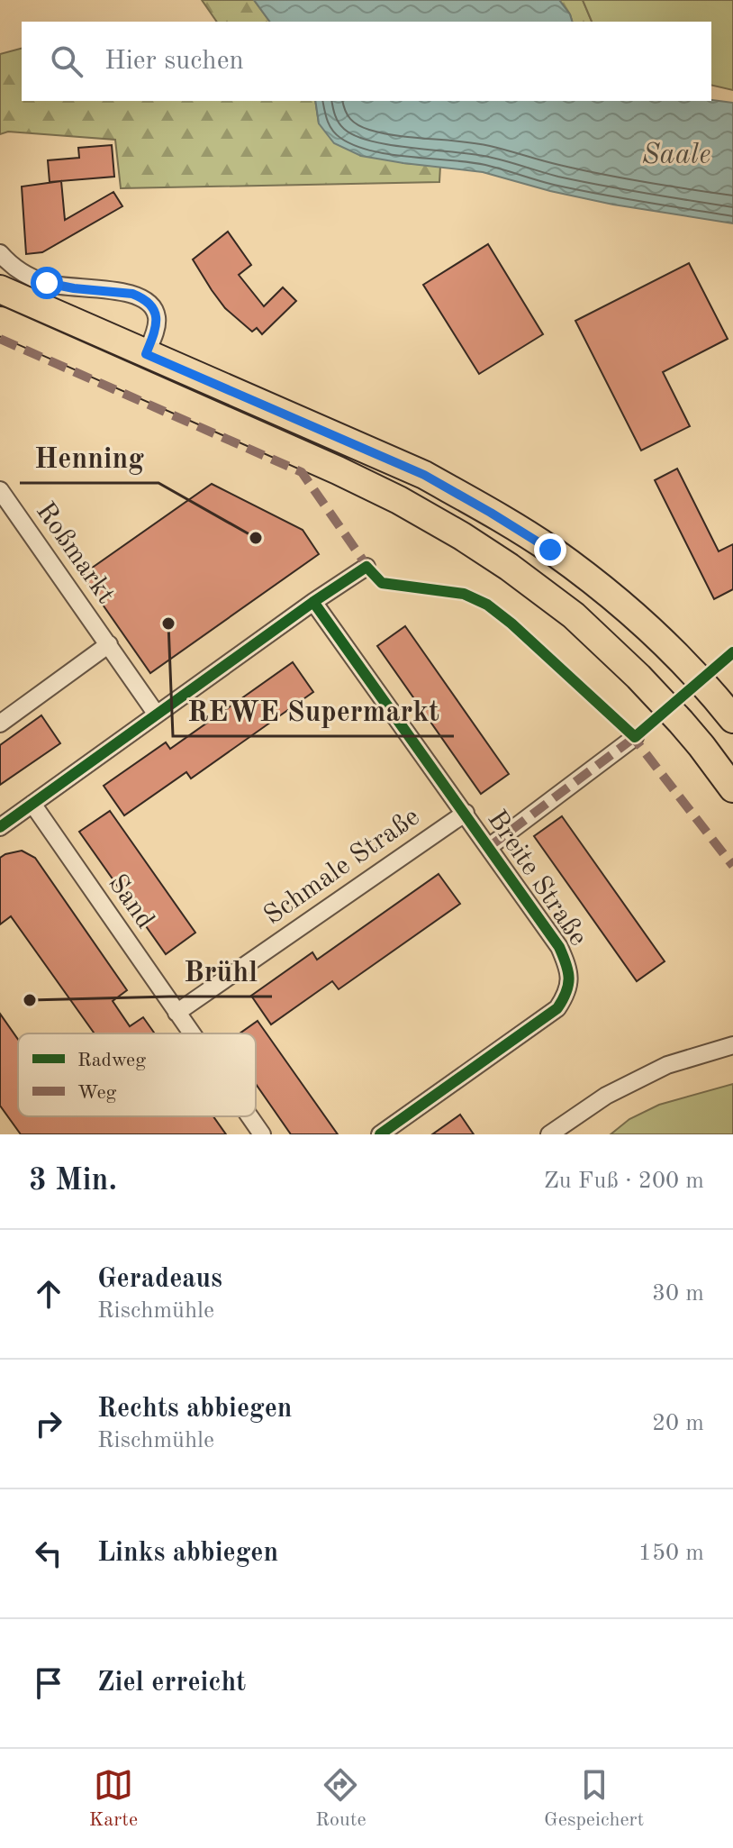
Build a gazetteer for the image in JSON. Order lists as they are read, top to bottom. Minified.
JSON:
{"streets":{"street":["Roßmarkt","Schmale Straße","Breite Straße","Sand"]},"crossings":[["Schmale Straße","Breite Straße"],["Schmale Straße","Sand"]],"water":["Saale"],"places":["Henning","REWE Supermarkt","Brühl"],"legend":["Radweg","Weg"],"page":{"search":"Hier suchen","heading":["3 Min.","Zu Fuß · 200 m"],"list":[["Geradeaus","Rischmühle","30 m"],["Rechts abbiegen","Rischmühle","20 m"],["Links abbiegen","150 m"],"Ziel erreicht"],"nav":["Karte","Route","Gespeichert"]}}
